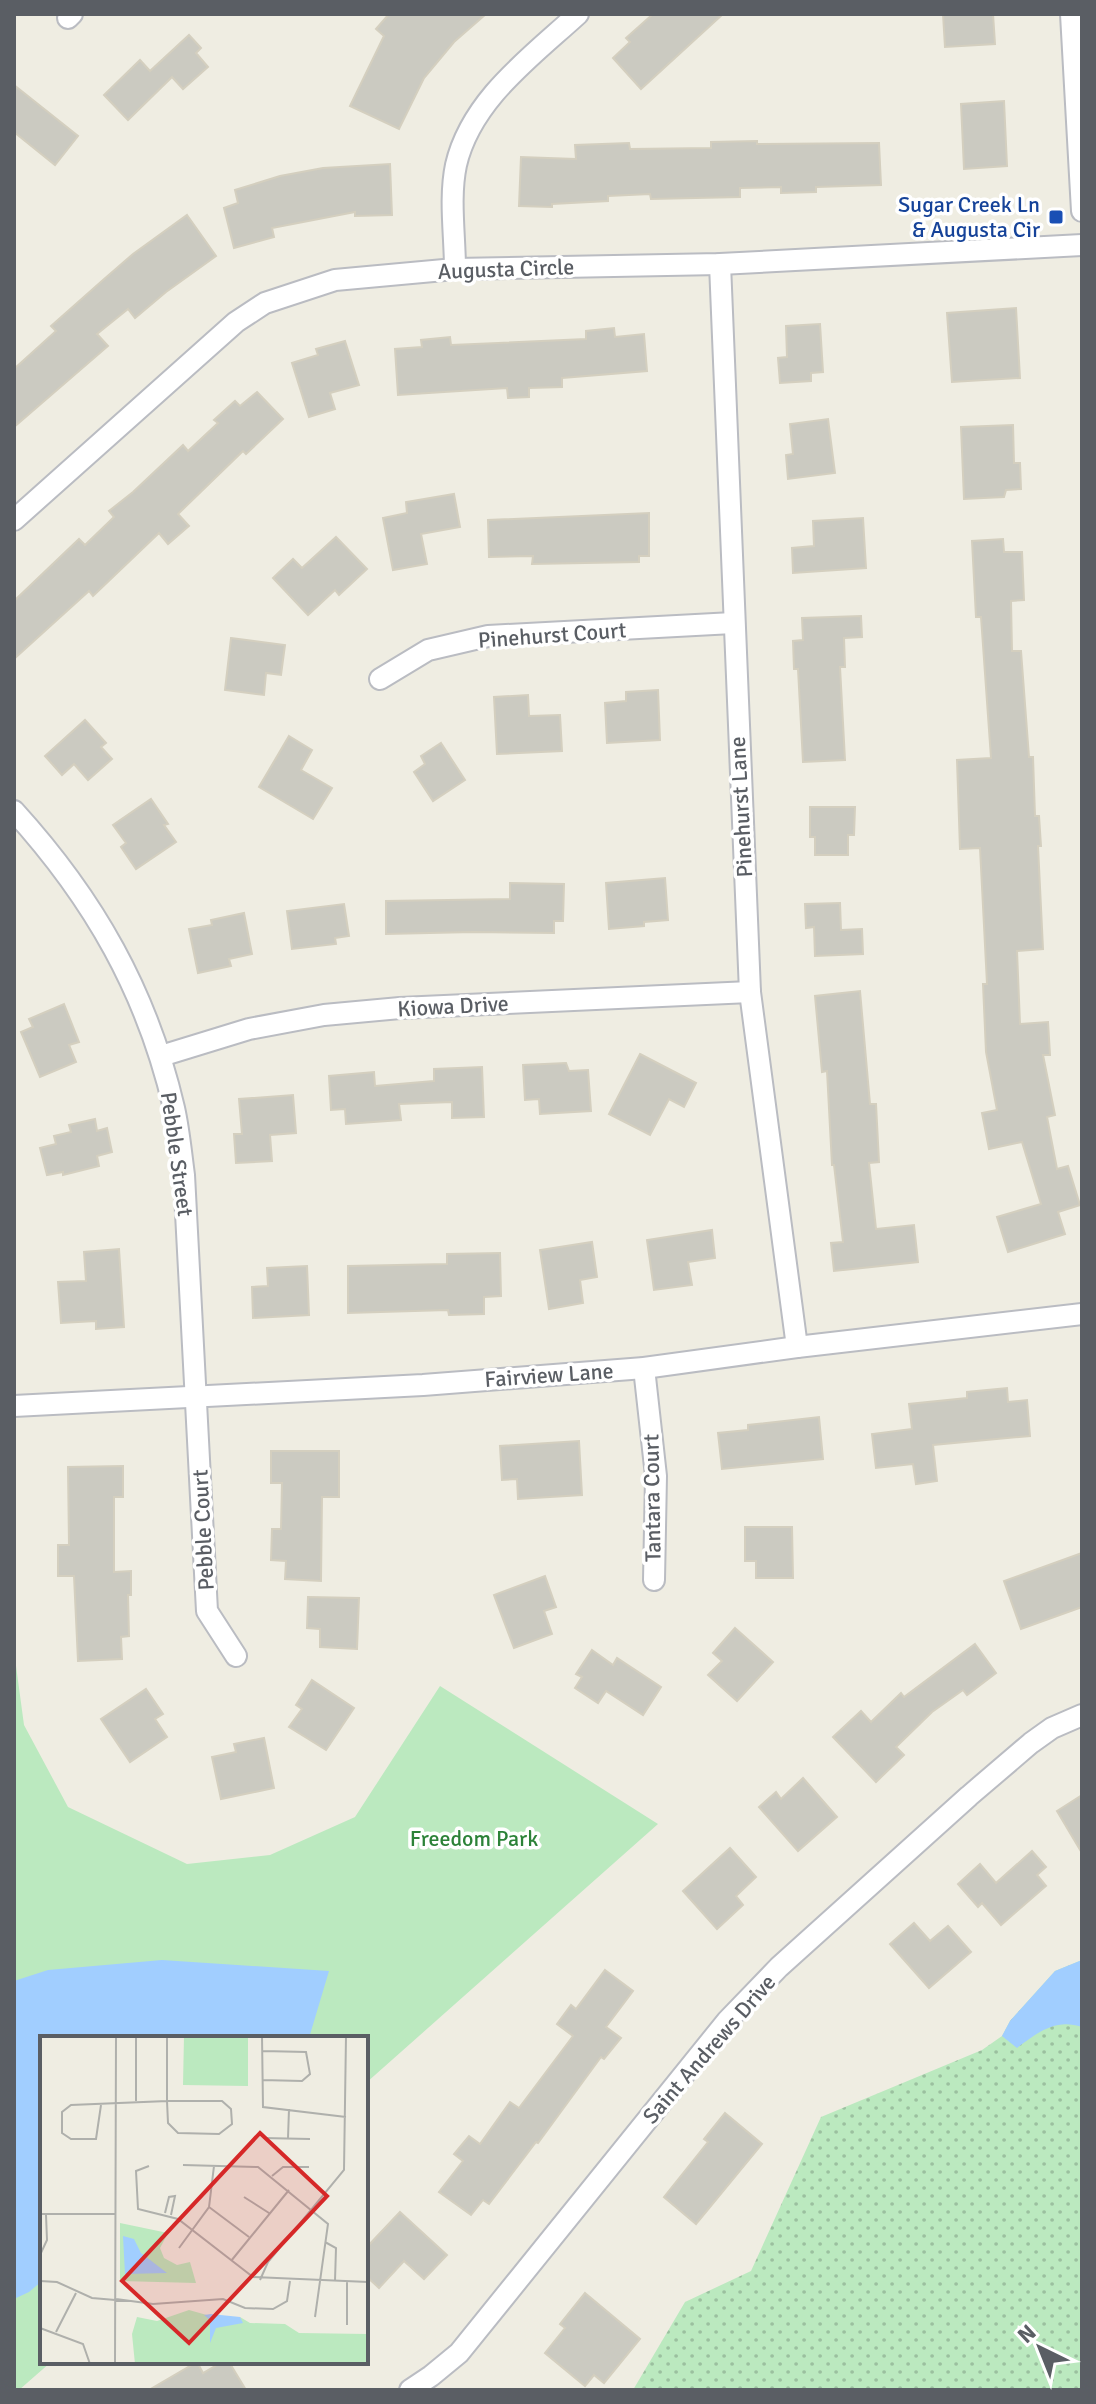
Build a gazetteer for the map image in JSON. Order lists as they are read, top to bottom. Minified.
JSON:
{"streets":{"street":["Augusta Circle","Pinehurst Court","Pinehurst Lane","Kiowa Drive","Pebble Street","Fairview Lane","Tantara Court","Pebble Court","Saint Andrews Drive"]},"crossings":[["Augusta Circle","Pinehurst Lane"],["Pinehurst Court","Pinehurst Lane"],["Pinehurst Lane","Kiowa Drive"],["Pinehurst Lane","Fairview Lane"],["Kiowa Drive","Pebble Street"],["Pebble Street","Fairview Lane"],["Pebble Street","Pebble Court"],["Fairview Lane","Tantara Court"],["Fairview Lane","Pebble Court"]],"parks":["Freedom Park"],"places":{"transit":["Sugar Creek Ln & Augusta Cir"]},"north":"top left"}
